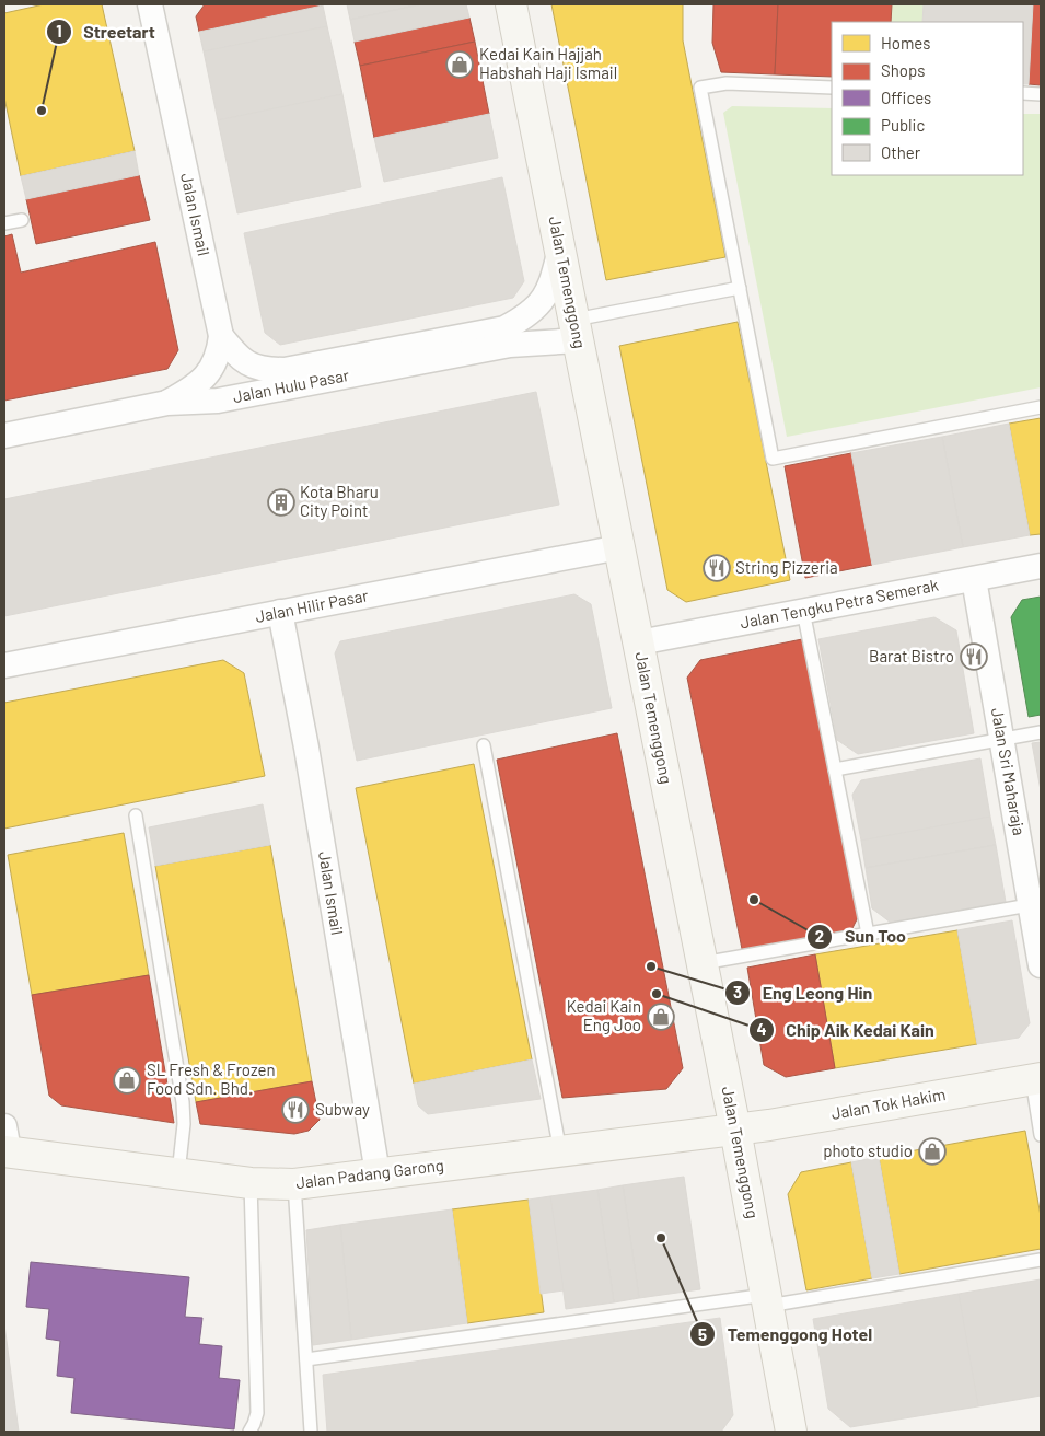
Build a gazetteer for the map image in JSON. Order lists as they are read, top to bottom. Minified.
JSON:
{"streets":{"street":["Jalan Ismail","Jalan Temenggong","Jalan Hulu Pasar","Jalan Tengku Petra Semerak","Jalan Hilir Pasar","Jalan Sri Maharaja","Jalan Tok Hakim","Jalan Padang Garong"]},"crossings":[["Jalan Ismail","Jalan Hulu Pasar"],["Jalan Ismail","Jalan Hilir Pasar"],["Jalan Ismail","Jalan Padang Garong"],["Jalan Temenggong","Jalan Hulu Pasar"],["Jalan Temenggong","Jalan Tengku Petra Semerak"],["Jalan Temenggong","Jalan Hilir Pasar"],["Jalan Temenggong","Jalan Tok Hakim"],["Jalan Temenggong","Jalan Padang Garong"],["Jalan Tengku Petra Semerak","Jalan Sri Maharaja"],["Jalan Tok Hakim","Jalan Padang Garong"]],"places":{"shop":["Kedai Kain Hajjah Habshah Haji Ismail","Kedai Kain Eng Joo","SL Fresh & Frozen Food Sdn. Bhd.","photo studio"],"other":["Streetart","Sun Too","Eng Leong Hin","Chip Aik Kedai Kain","Temenggong Hotel"],"building":["Kota Bharu City Point"],"restaurant":["String Pizzeria","Barat Bistro","Subway"]},"legend":["Homes","Shops","Offices","Public","Other"]}
